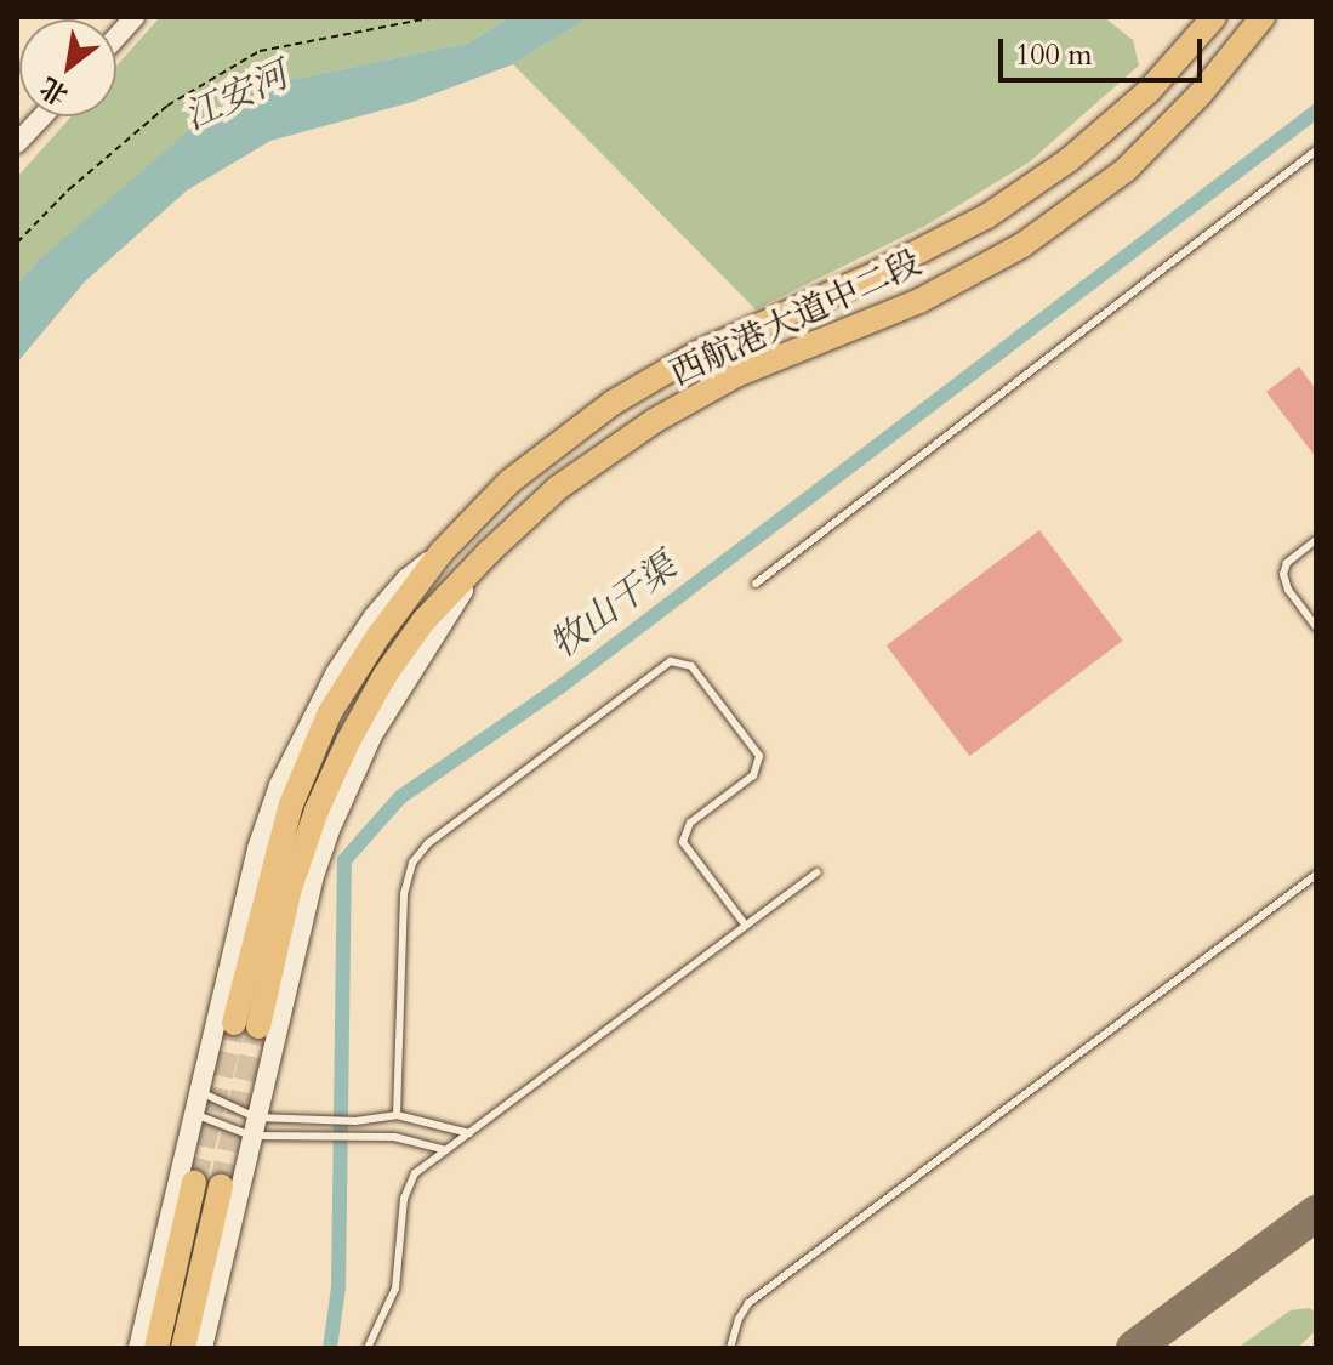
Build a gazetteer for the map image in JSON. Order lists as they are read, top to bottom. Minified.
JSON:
{"streets":{"main road":["西航港大道中二段"]},"water":["江安河","牧山干渠"],"scale_bar":"100 m","north":"bottom left"}
